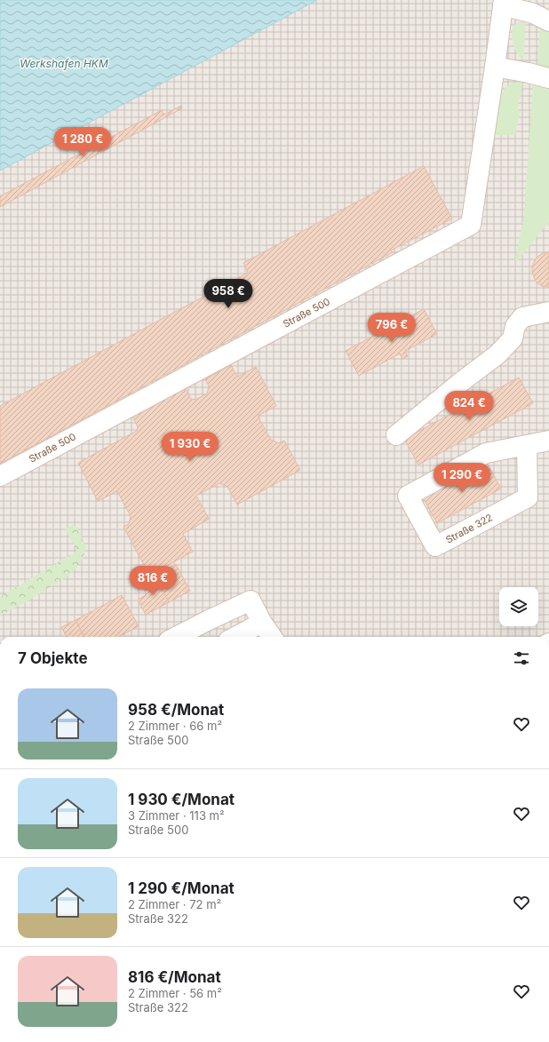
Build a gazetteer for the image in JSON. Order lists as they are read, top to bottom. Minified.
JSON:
{"streets":{"street":["Straße 500","Straße 322"]},"water":["Werkshafen HKM"],"page":{"price":["1 280 €","958 €","796 €","824 €","1 930 €","1 290 €","816 €"],"heading":"7 Objekte","list":[{"name":"958 €/Monat","note":"2 Zimmer · 66 m² · Straße 500"},{"name":"1 930 €/Monat","note":"3 Zimmer · 113 m² · Straße 500"},{"name":"1 290 €/Monat","note":"2 Zimmer · 72 m² · Straße 322"},{"name":"816 €/Monat","note":"2 Zimmer · 56 m² · Straße 322"}]}}
